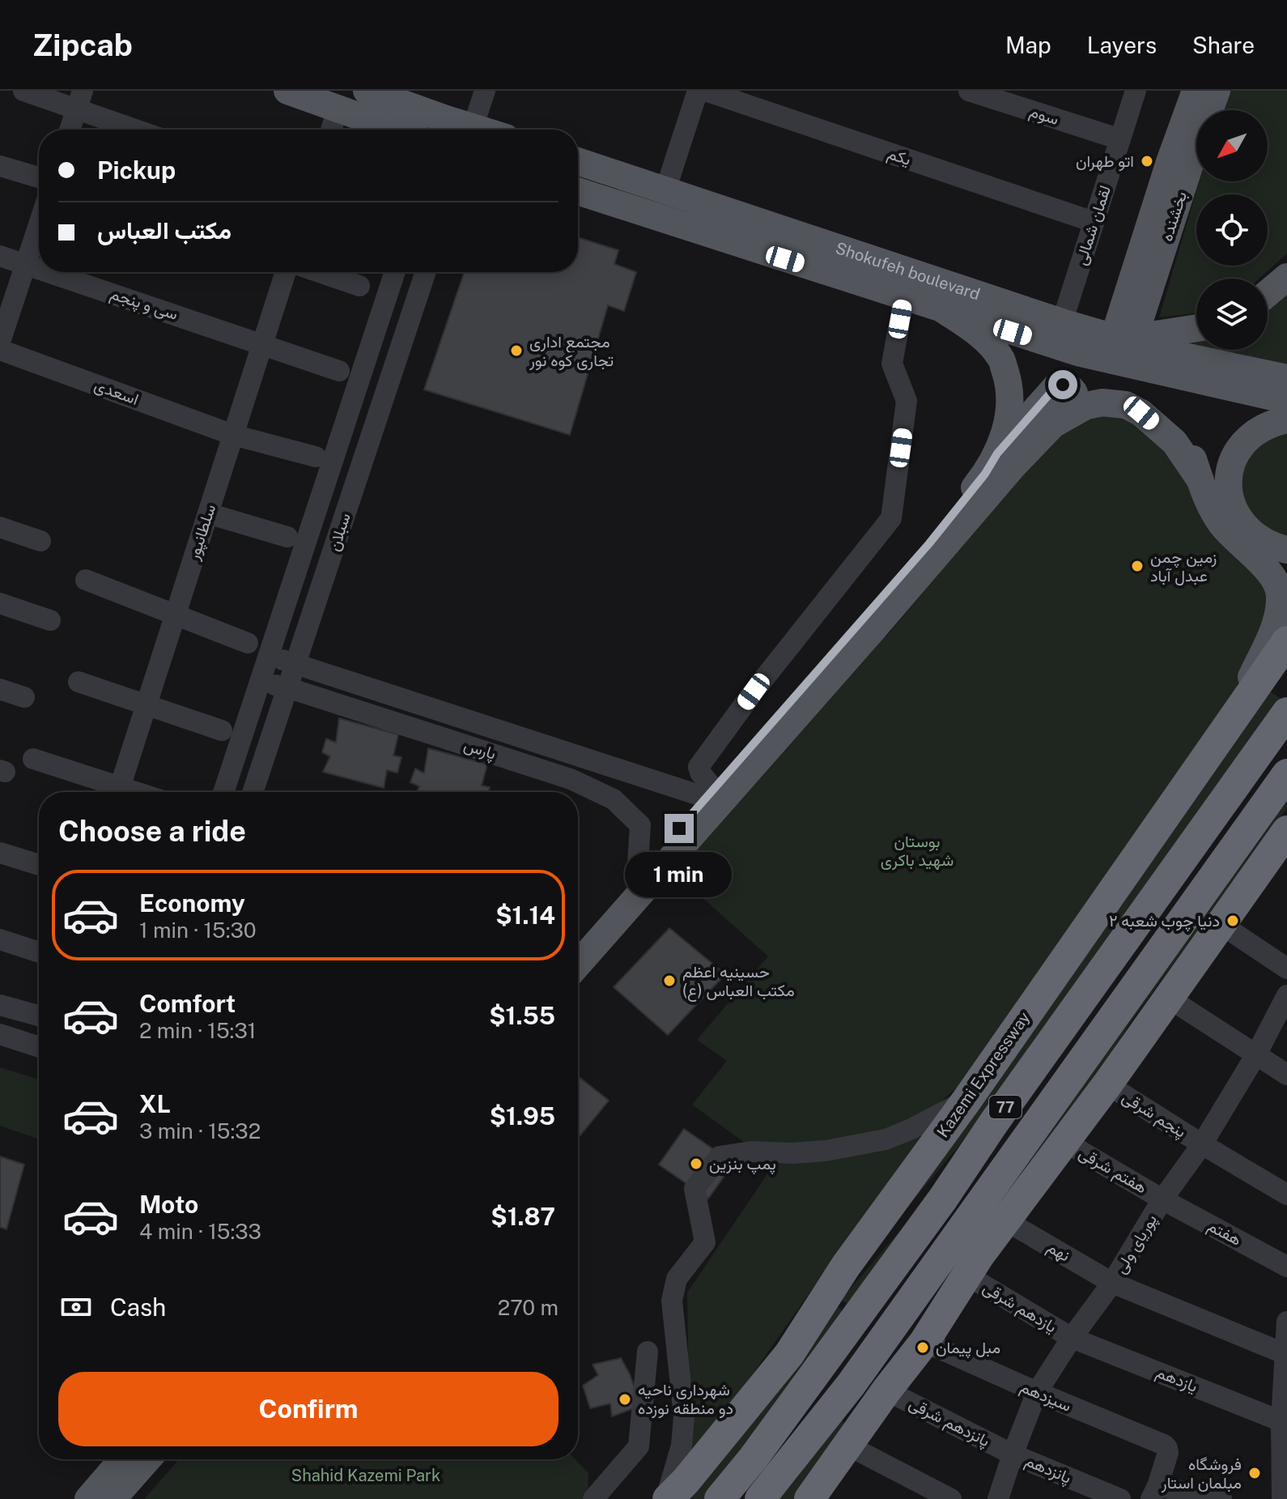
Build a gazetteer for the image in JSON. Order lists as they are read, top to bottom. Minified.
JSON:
{"streets":{"highway":["Kazemi Expressway","77"],"main road":["بخشنده","Shokufeh boulevard"],"street":["سوم","یکم","لقمان شمالی","سی و پنجم","اسعدی","سلطانپور","سبلان","پارس","پنجم شرقی","هفتم شرقی","هفتم","پوریای ولی","نهم","یازدهم شرقی","یازدهم","سیزدهم","پانزدهم شرقی","پانزدهم"]},"crossings":[["سوم","لقمان شمالی"],["یکم","لقمان شمالی"],["بخشنده","Shokufeh boulevard"],["لقمان شمالی","Shokufeh boulevard"],["سی و پنجم","سلطانپور"],["اسعدی","سلطانپور"],["سبلان","پارس"],["پنجم شرقی","پوریای ولی"],["هفتم شرقی","هفتم"],["هفتم شرقی","پوریای ولی"],["هفتم","پوریای ولی"],["پوریای ولی","نهم"],["پوریای ولی","یازدهم شرقی"],["پوریای ولی","یازدهم"],["پوریای ولی","سیزدهم"],["پوریای ولی","پانزدهم شرقی"],["پوریای ولی","پانزدهم"],["یازدهم شرقی","یازدهم"],["پانزدهم شرقی","پانزدهم"]],"parks":["بوستان شهید باکری","Shahid Kazemi Park"],"places":["اتو طهران","مجتمع اداری تجاری کوه نور","زمین چمن عبدل آباد","دنیا چوب شعبه ۲","حسینیه اعظم مکتب العباس (ع)","پمپ بنزین","مبل پیمان","شهرداری ناحیه دو منطقه نوزده","فروشگاه مبلمان استار"],"north":"bottom left","page":{"header":"Zipcab","nav":["Map","Layers","Share"],"banner":["Pickup","مکتب العباس"],"heading":"Choose a ride","bubble":"1 min","list":[{"name":"Economy","note":"1 min · 15:30","value":"$1.14"},{"name":"Comfort","note":"2 min · 15:31","value":"$1.55"},{"name":"XL","note":"3 min · 15:32","value":"$1.95"},{"name":"Moto","note":"4 min · 15:33","value":"$1.87"}],"pay":["Cash","270 m"],"buttons":"Confirm"}}
